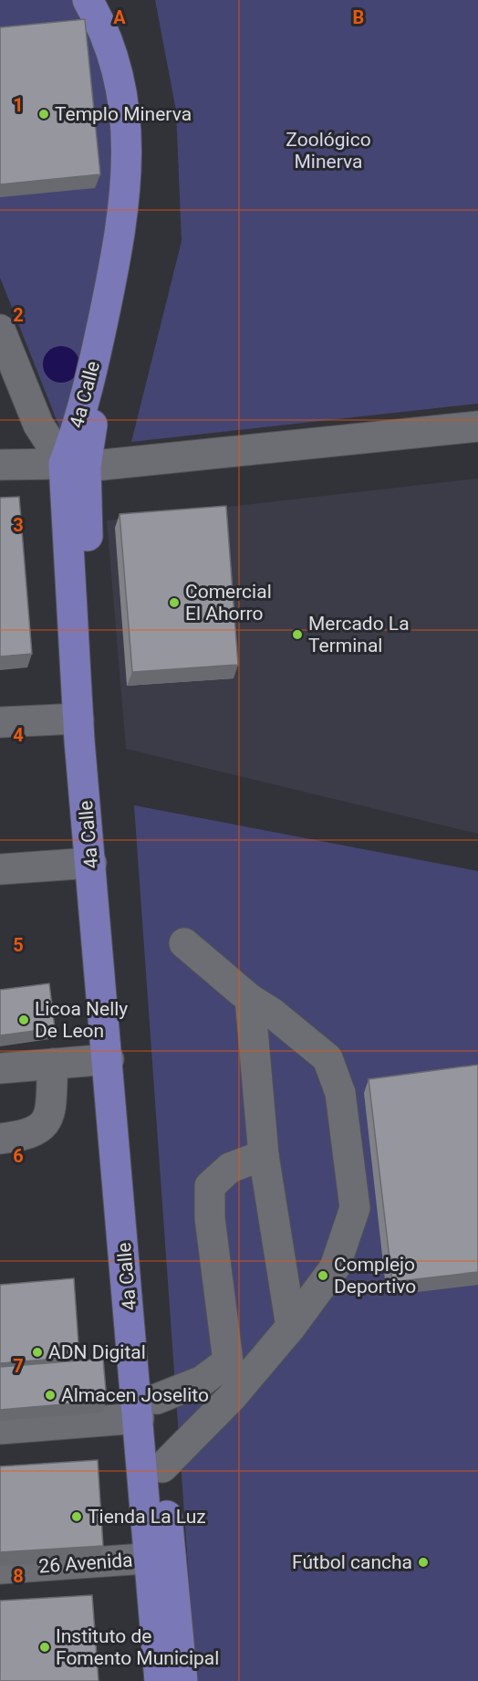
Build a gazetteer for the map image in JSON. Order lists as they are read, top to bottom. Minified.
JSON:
{"streets":{"main road":["4a Calle"],"street":["26 Avenida"]},"crossings":[["4a Calle","26 Avenida"]],"parks":["Zoológico Minerva"],"places":["Templo Minerva","Comercial El Ahorro","Mercado La Terminal","Licoa Nelly De Leon","Complejo Deportivo","ADN Digital","Almacen Joselito","Tienda La Luz","Fútbol cancha","Instituto de Fomento Municipal"],"grid":{"columns":["A","B"],"rows":["1","2","3","4","5","6","7","8"]}}
